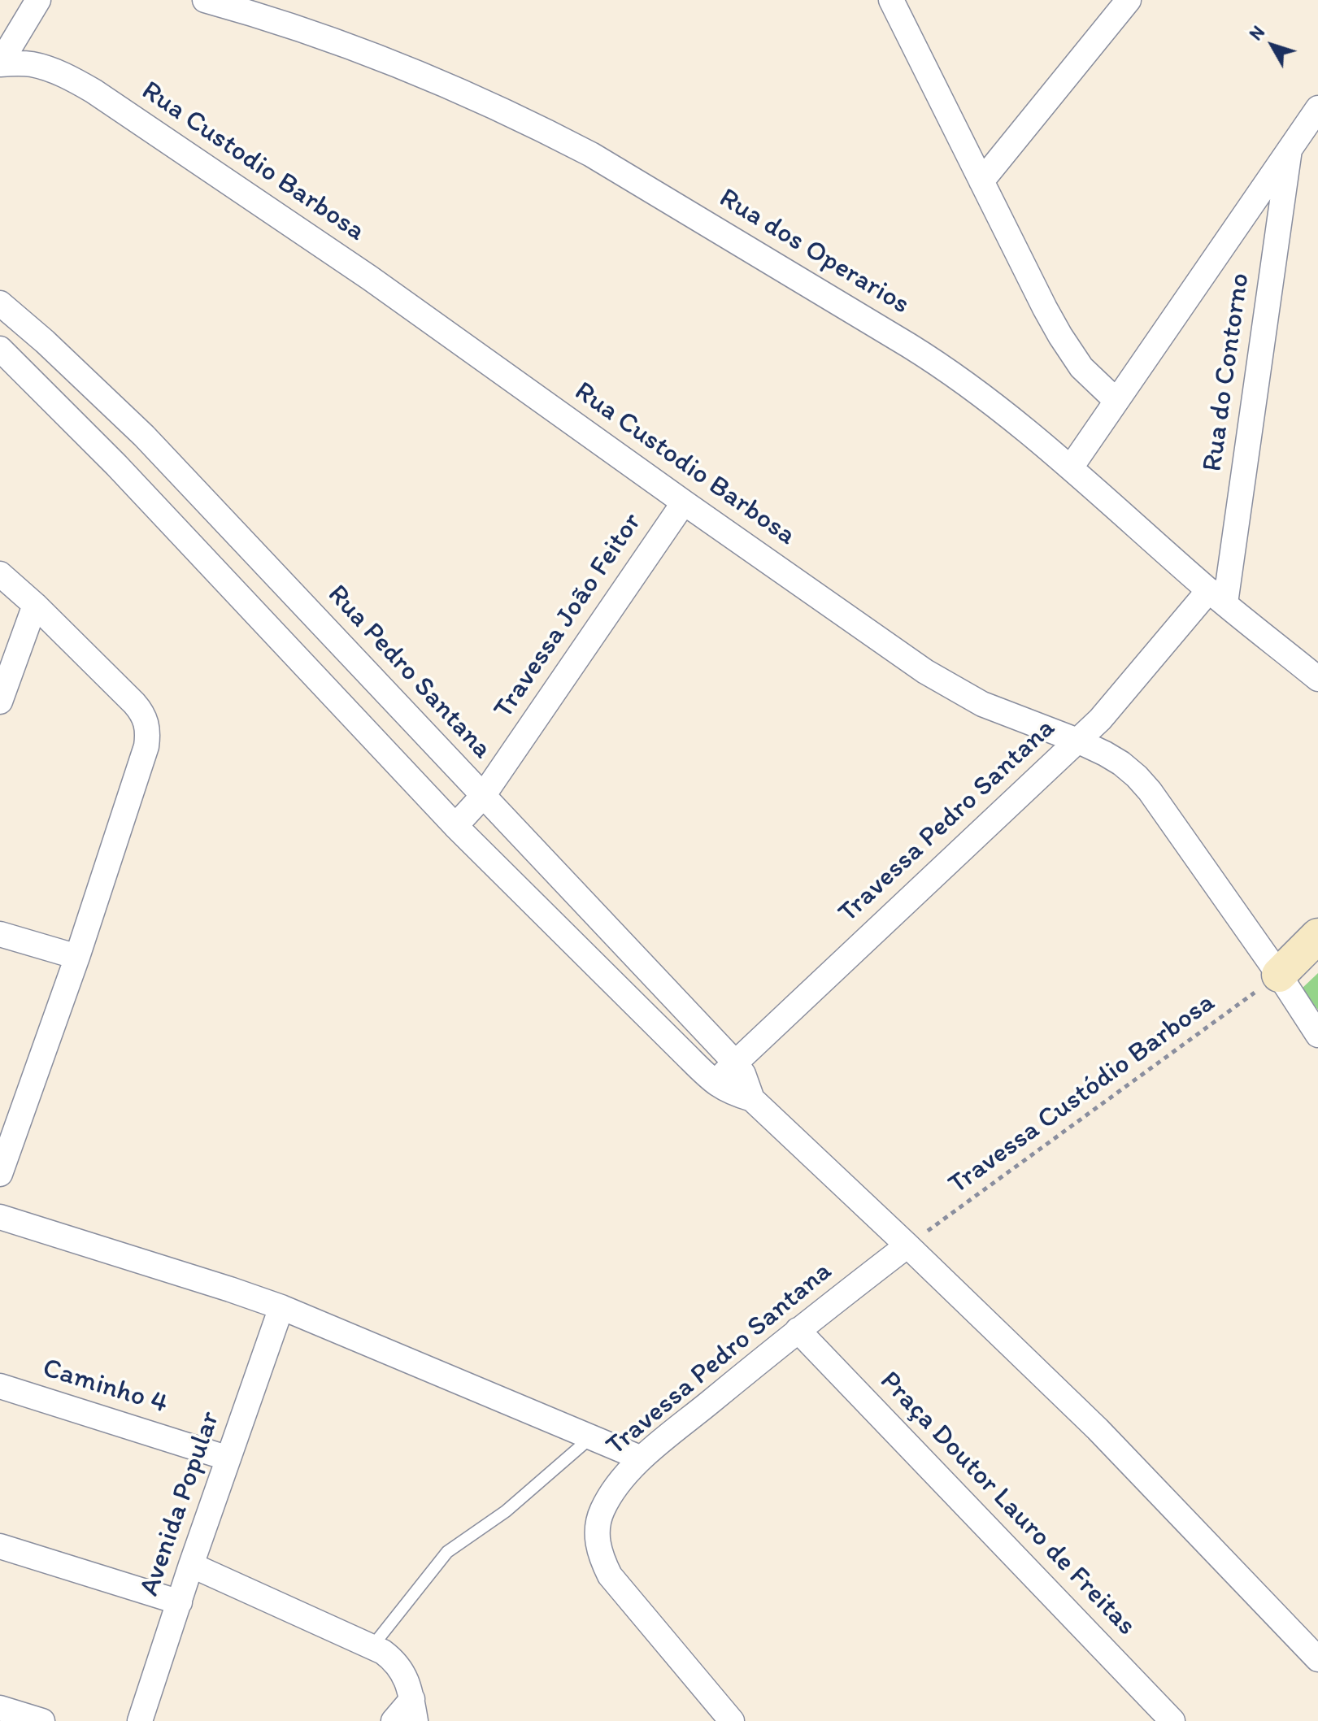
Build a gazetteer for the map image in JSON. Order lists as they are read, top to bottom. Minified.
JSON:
{"streets":{"street":["Rua Custodio Barbosa","Rua dos Operarios","Rua do Contorno","Travessa João Feitor","Rua Pedro Santana","Travessa Pedro Santana","Caminho 4","Avenida Popular","Praça Doutor Lauro de Freitas"],"path":["Travessa Custódio Barbosa"]},"crossings":[["Rua Custodio Barbosa","Travessa João Feitor"],["Rua Custodio Barbosa","Travessa Pedro Santana"],["Rua Custodio Barbosa","Travessa Custódio Barbosa"],["Rua dos Operarios","Rua do Contorno"],["Rua dos Operarios","Travessa Pedro Santana"],["Rua do Contorno","Travessa Pedro Santana"],["Travessa João Feitor","Rua Pedro Santana"],["Rua Pedro Santana","Travessa Pedro Santana"],["Rua Pedro Santana","Travessa Custódio Barbosa"],["Travessa Pedro Santana","Travessa Custódio Barbosa"],["Travessa Pedro Santana","Praça Doutor Lauro de Freitas"],["Caminho 4","Avenida Popular"]],"north":"top left"}
